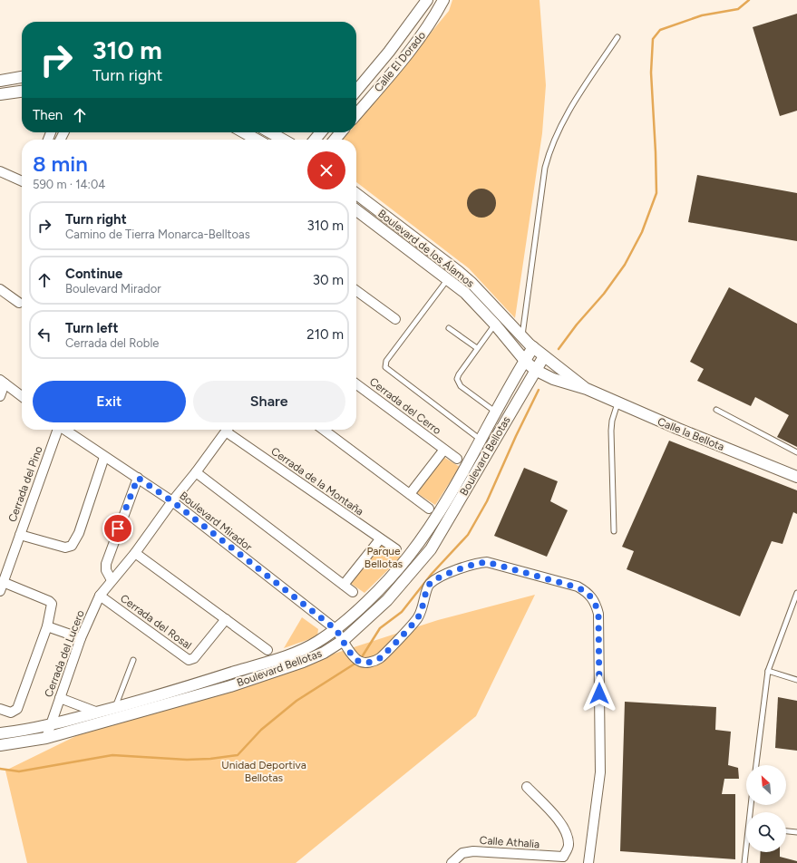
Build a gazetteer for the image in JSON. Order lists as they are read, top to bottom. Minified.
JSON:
{"streets":{"street":["Calle El Dorado","Boulevard de los Álamos","Cerrada del Cerro","Calle la Bellota","Boulevard Bellotas","Cerrada de la Montaña","Cerrada del Pino","Boulevard Mirador","Cerrada del Rosal","Cerrada del Lucero","Calle Athalia"]},"crossings":[["Boulevard de los Álamos","Calle la Bellota"],["Boulevard de los Álamos","Boulevard Bellotas"],["Cerrada del Cerro","Boulevard Bellotas"],["Calle la Bellota","Boulevard Bellotas"],["Boulevard Bellotas","Boulevard Mirador"],["Boulevard Bellotas","Cerrada del Lucero"],["Boulevard Mirador","Cerrada del Lucero"],["Cerrada del Rosal","Cerrada del Lucero"]],"parks":["Parque Bellotas","Unidad Deportiva Bellotas"],"north":"top left","page":{"turn":["310 m","Turn right"],"then":"Then","heading":["8 min","590 m · 14:04"],"list":[{"name":"Turn right","note":"Camino de Tierra Monarca-Belltoas","value":"310 m"},{"name":"Continue","note":"Boulevard Mirador","value":"30 m"},{"name":"Turn left","note":"Cerrada del Roble","value":"210 m"}],"buttons":["Exit","Share"]}}
